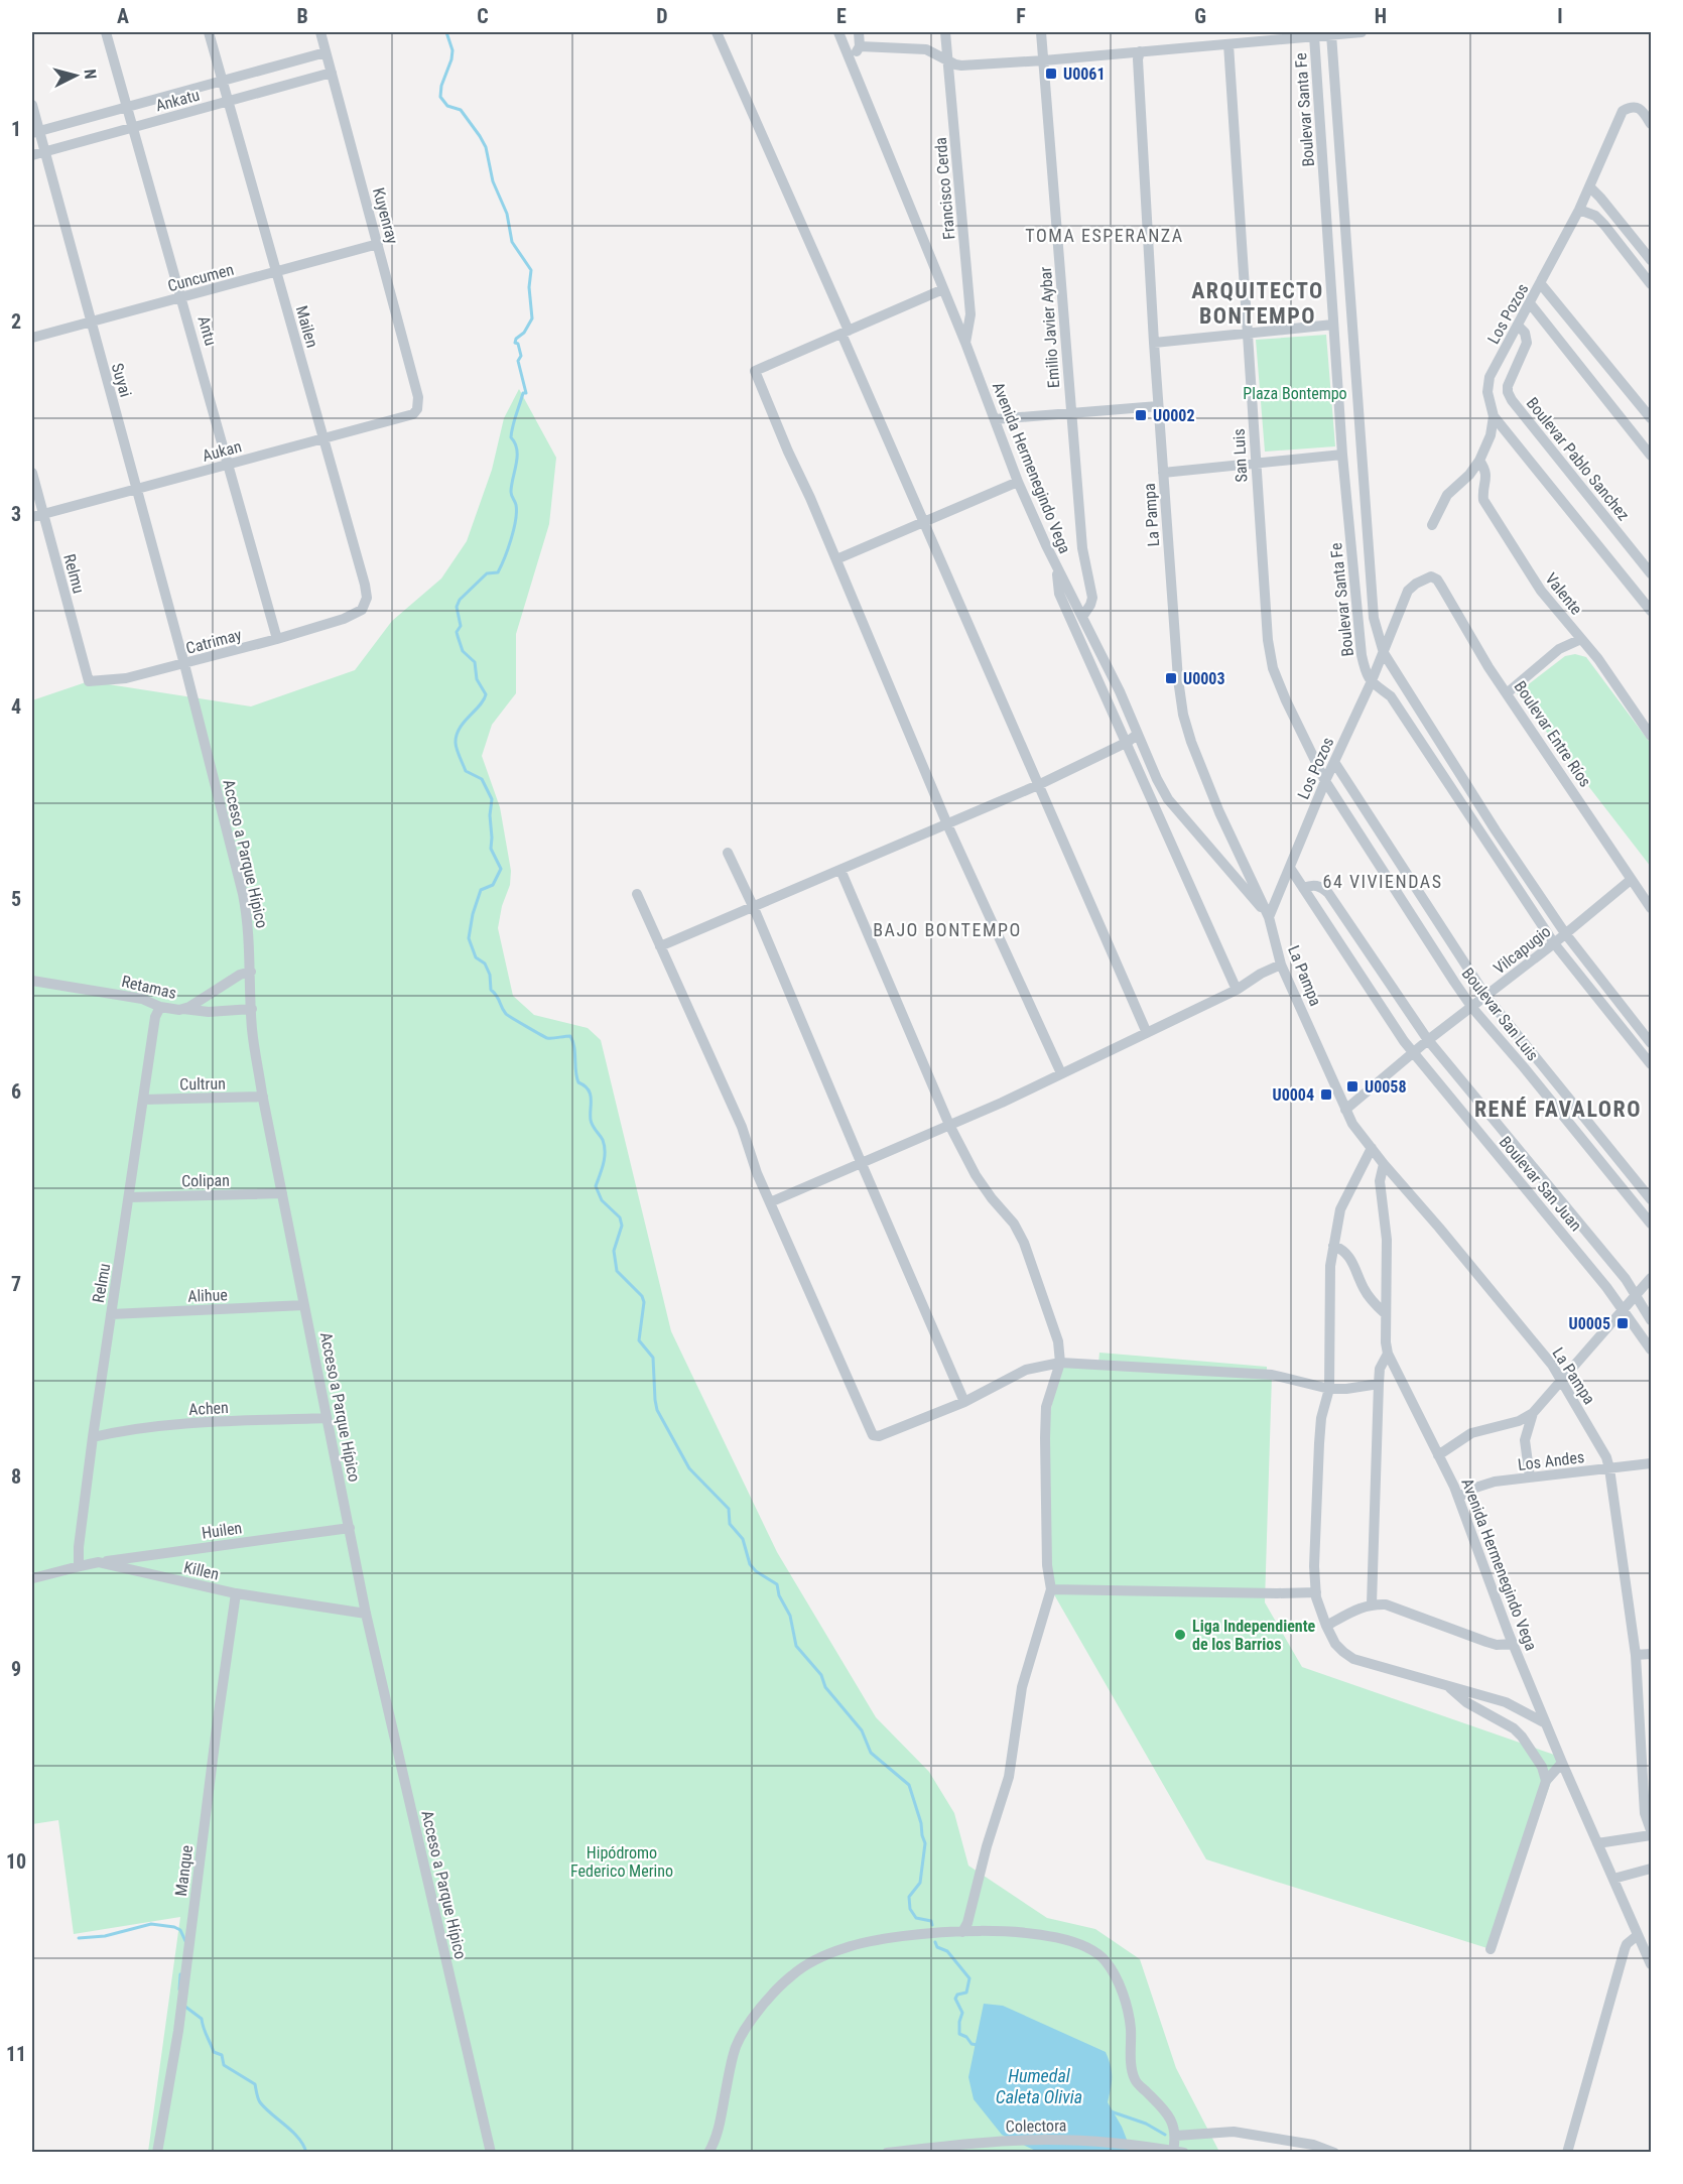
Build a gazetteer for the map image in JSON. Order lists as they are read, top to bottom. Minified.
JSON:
{"streets":{"street":["Ankatu","Boulevar Santa Fe","Francisco Cerda","Kuyenray","Cuncumen","Los Pozos","Mailen","Emilio Javier Aybar","Antu","Suyai","Aukan","San Luis","Boulevar Pablo Sanchez","Avenida Hermenegindo Vega","La Pampa","Relmu","Valente","Catrimay","Boulevar Entre Ríos","Acceso a Parque Hípico","Vilcapugio","Retamas","Boulevar San Luis","Cultrun","Colipan","Boulevar San Juan","Alihue","Achen","Los Andes","Huilen","Killen","Manque","Colectora"]},"crossings":[["Ankatu","Kuyenray"],["Ankatu","Mailen"],["Ankatu","Antu"],["Ankatu","Suyai"],["Boulevar Santa Fe","Los Pozos"],["Boulevar Santa Fe","Vilcapugio"],["Francisco Cerda","Avenida Hermenegindo Vega"],["Kuyenray","Cuncumen"],["Kuyenray","Aukan"],["Cuncumen","Mailen"],["Cuncumen","Antu"],["Cuncumen","Suyai"],["Los Pozos","San Luis"],["Los Pozos","Boulevar Pablo Sanchez"],["Los Pozos","Avenida Hermenegindo Vega"],["Los Pozos","La Pampa"],["Los Pozos","Valente"],["Los Pozos","Boulevar Entre Ríos"],["Los Pozos","Boulevar San Luis"],["Los Pozos","Boulevar San Juan"],["Mailen","Aukan"],["Mailen","Catrimay"],["Emilio Javier Aybar","Avenida Hermenegindo Vega"],["Antu","Aukan"],["Antu","Catrimay"],["Suyai","Aukan"],["Suyai","Catrimay"],["Suyai","Acceso a Parque Hípico"],["Aukan","Relmu"],["San Luis","Boulevar San Luis"],["Avenida Hermenegindo Vega","La Pampa"],["Avenida Hermenegindo Vega","Los Andes"],["La Pampa","Vilcapugio"],["La Pampa","Los Andes"],["Relmu","Catrimay"],["Relmu","Retamas"],["Relmu","Cultrun"],["Relmu","Colipan"],["Relmu","Alihue"],["Relmu","Achen"],["Relmu","Killen"],["Catrimay","Acceso a Parque Hípico"],["Boulevar Entre Ríos","Vilcapugio"],["Acceso a Parque Hípico","Retamas"],["Acceso a Parque Hípico","Cultrun"],["Acceso a Parque Hípico","Colipan"],["Acceso a Parque Hípico","Alihue"],["Acceso a Parque Hípico","Achen"],["Acceso a Parque Hípico","Huilen"],["Acceso a Parque Hípico","Killen"],["Vilcapugio","Boulevar San Luis"],["Vilcapugio","Boulevar San Juan"],["Huilen","Killen"],["Killen","Manque"]],"districts":["TOMA ESPERANZA","ARQUITECTO BONTEMPO","64 VIVIENDAS","BAJO BONTEMPO","RENÉ FAVALORO"],"water":["Humedal Caleta Olivia"],"parks":["Plaza Bontempo","Hipódromo Federico Merino"],"places":{"transit":["U0061","U0002","U0003","U0058","U0004","U0005"],"other":["Liga Independiente de los Barrios"]},"north":"right","grid":{"columns":["A","B","C","D","E","F","G","H","I"],"rows":["1","2","3","4","5","6","7","8","9","10","11"]}}
